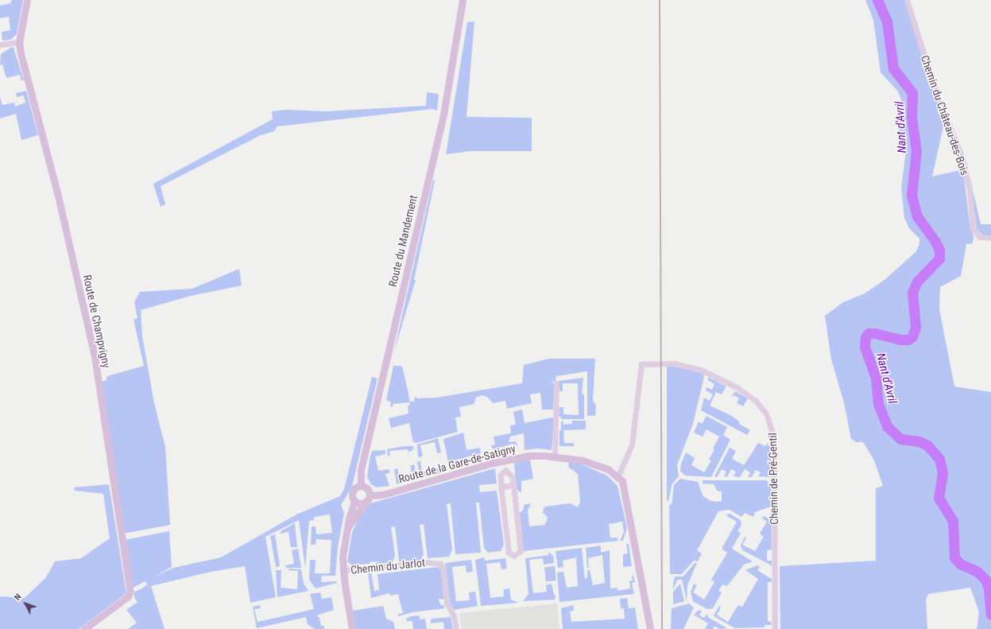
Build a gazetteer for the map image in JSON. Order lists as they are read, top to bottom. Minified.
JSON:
{"streets":{"street":["Chemin du Château-des-Bois","Route du Mandement","Route de Champvigny","Route de la Gare-de-Satigny","Chemin de Pré-Gentil","Chemin du Jarlot"]},"crossings":[["Route du Mandement","Route de la Gare-de-Satigny"],["Route de la Gare-de-Satigny","Chemin de Pré-Gentil"]],"water":["Nant d'Avril"],"north":"top left"}
